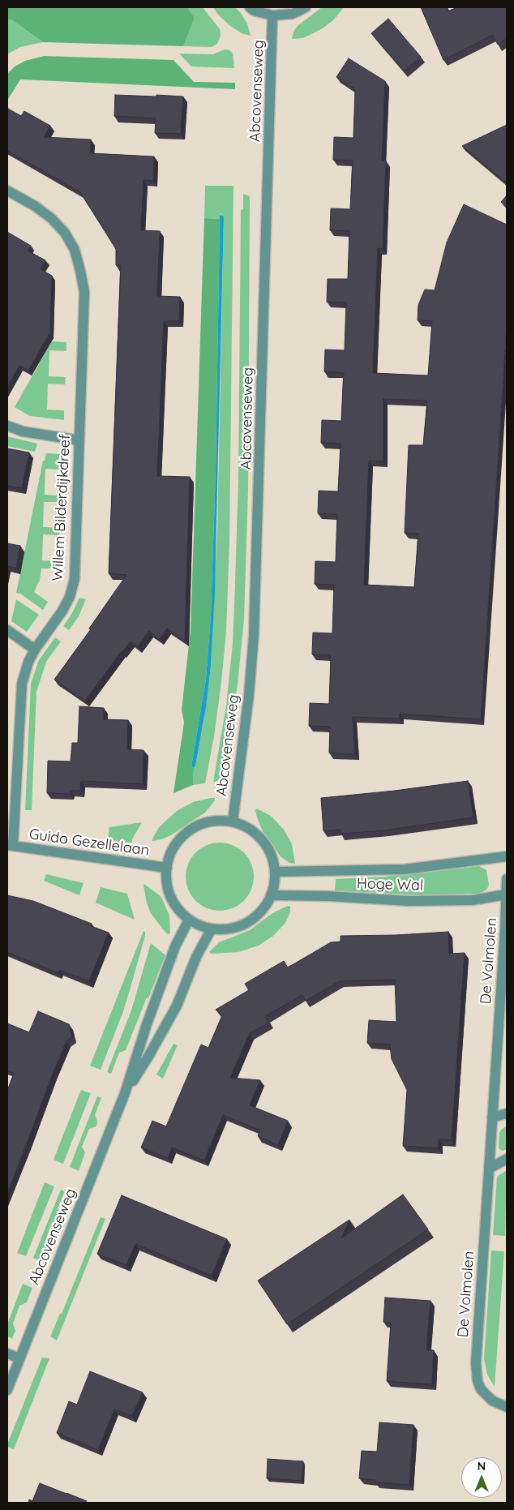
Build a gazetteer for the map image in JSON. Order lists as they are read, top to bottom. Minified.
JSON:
{"streets":{"street":["Abcovenseweg","Willem Bilderdijkdreef","Guido Gezellelaan","Hoge Wal","De Volmolen"]},"crossings":[["Abcovenseweg","Guido Gezellelaan"],["Abcovenseweg","Hoge Wal"],["Willem Bilderdijkdreef","Guido Gezellelaan"],["Guido Gezellelaan","Hoge Wal"],["Hoge Wal","De Volmolen"]],"north":"top"}
